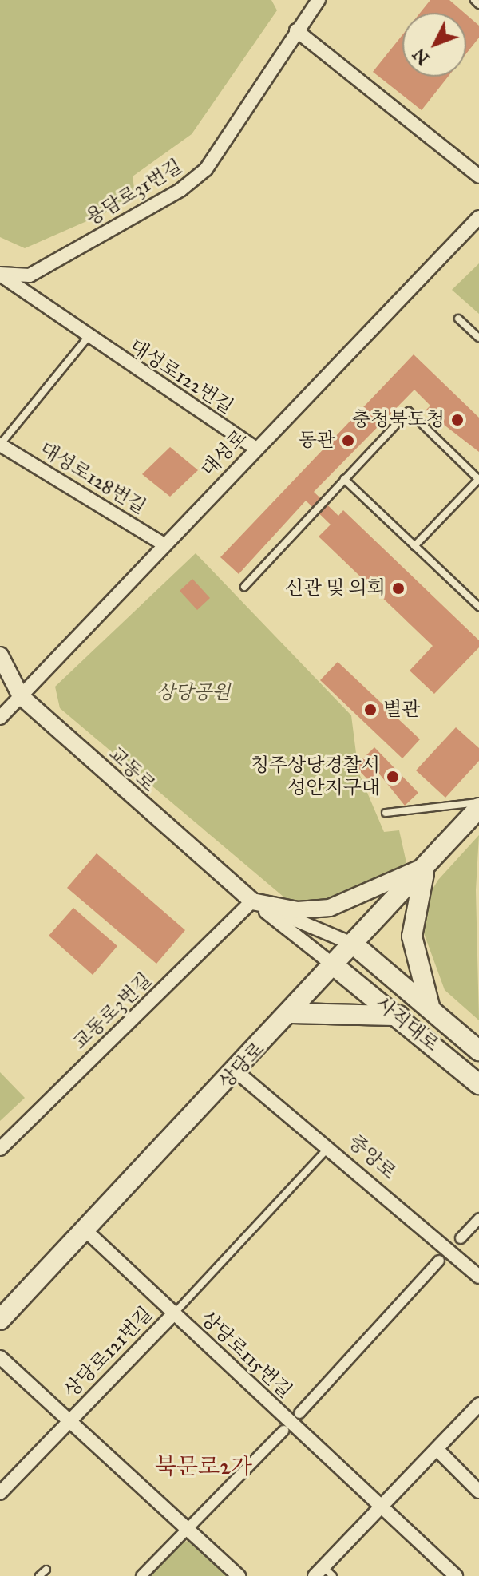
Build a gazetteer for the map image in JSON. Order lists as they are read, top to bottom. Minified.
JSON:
{"streets":{"main road":["사직대로","상당로"],"street":["용담로31번길","대성로122번길","대성로","대성로128번길","교동로","교동로3번길","중앙로","상당로121번길","상당로115번길"]},"crossings":[["용담로31번길","대성로122번길"],["대성로122번길","대성로"],["대성로","대성로128번길"],["대성로","교동로"],["교동로","교동로3번길"],["교동로","사직대로"],["교동로","상당로"],["사직대로","상당로"],["상당로","중앙로"],["상당로","상당로115번길"],["상당로121번길","상당로115번길"]],"districts":["북문로2가"],"parks":["상당공원"],"places":["충청북도청","동관","신관 및 의회","별관","청주상당경찰서 성안지구대"],"north":"bottom left"}
